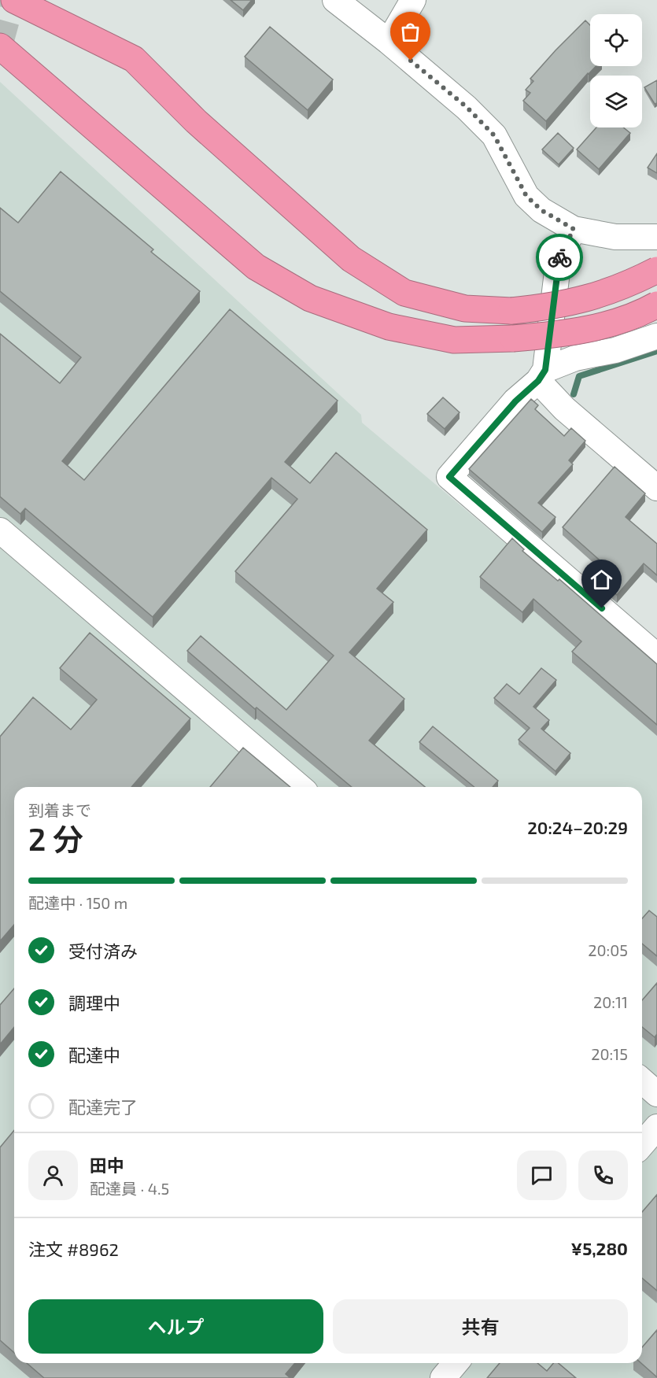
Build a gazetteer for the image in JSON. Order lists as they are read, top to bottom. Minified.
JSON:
{"page":{"heading":["2 分","到着まで","20:24–20:29"],"panel":["田中","配達員 · 4.5","注文 #8962","¥5,280"],"bar":"配達中 · 150 m","list":[["受付済み","20:05"],["調理中","20:11"],["配達中","20:15"],"配達完了"],"buttons":["ヘルプ","共有"]}}
